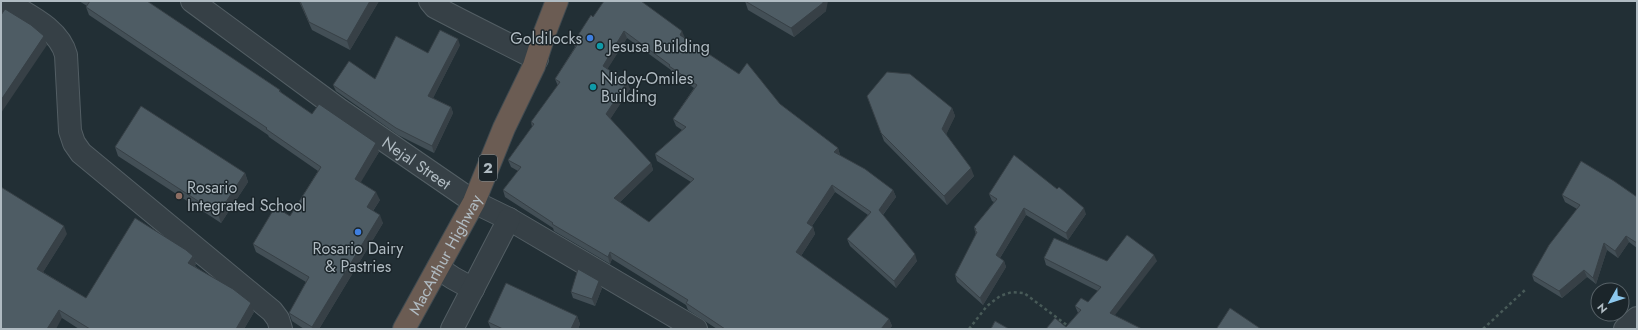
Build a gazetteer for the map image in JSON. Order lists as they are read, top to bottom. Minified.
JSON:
{"streets":{"highway":["2","MacArthur Highway"],"street":["Nejal Street"]},"crossings":[["Nejal Street","MacArthur Highway"]],"places":["Goldilocks","Jesusa Building","Nidoy-Omiles Building","Rosario Integrated School","Rosario Dairy & Pastries"],"north":"bottom left"}
